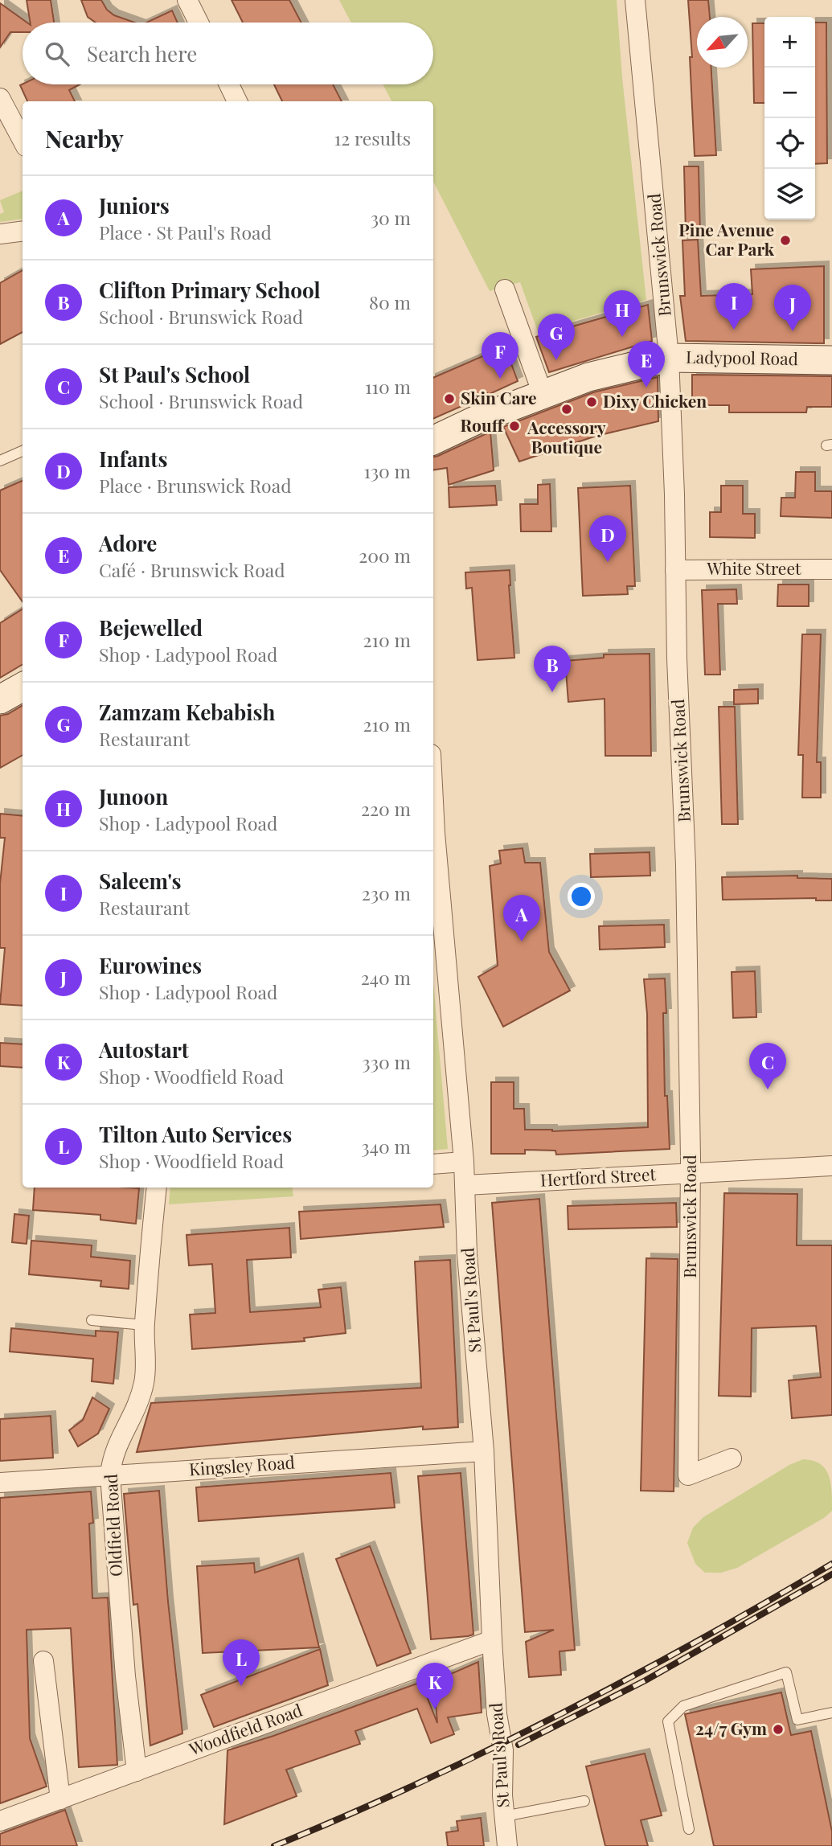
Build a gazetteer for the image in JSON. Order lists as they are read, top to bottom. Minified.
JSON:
{"streets":{"street":["Brunswick Road","Ladypool Road","White Street","Hertford Street","St Paul's Road","Kingsley Road","Oldfield Road","Woodfield Road"]},"crossings":[["Brunswick Road","Ladypool Road"],["Brunswick Road","White Street"],["Brunswick Road","Hertford Street"],["Hertford Street","St Paul's Road"],["St Paul's Road","Kingsley Road"],["St Paul's Road","Woodfield Road"],["Kingsley Road","Oldfield Road"],["Oldfield Road","Woodfield Road"]],"places":["Pine Avenue Car Park","Skin Care","Dixy Chicken","Accessory Boutique","Rouff","24/7 Gym"],"north":"bottom left","page":{"map_buttons":["+","−"],"search":"Search here","heading":["Nearby","12 results"],"list":[{"mark":"A","name":"Juniors","note":"Place · St Paul's Road","value":"30 m"},{"mark":"B","name":"Clifton Primary School","note":"School · Brunswick Road","value":"80 m"},{"mark":"C","name":"St Paul's School","note":"School · Brunswick Road","value":"110 m"},{"mark":"D","name":"Infants","note":"Place · Brunswick Road","value":"130 m"},{"mark":"E","name":"Adore","note":"Café · Brunswick Road","value":"200 m"},{"mark":"F","name":"Bejewelled","note":"Shop · Ladypool Road","value":"210 m"},{"mark":"G","name":"Zamzam Kebabish","note":"Restaurant","value":"210 m"},{"mark":"H","name":"Junoon","note":"Shop · Ladypool Road","value":"220 m"},{"mark":"I","name":"Saleem's","note":"Restaurant","value":"230 m"},{"mark":"J","name":"Eurowines","note":"Shop · Ladypool Road","value":"240 m"},{"mark":"K","name":"Autostart","note":"Shop · Woodfield Road","value":"330 m"},{"mark":"L","name":"Tilton Auto Services","note":"Shop · Woodfield Road","value":"340 m"}],"pins":["I","J","H","G","F","E","D","B","A","C","L","K"]}}
